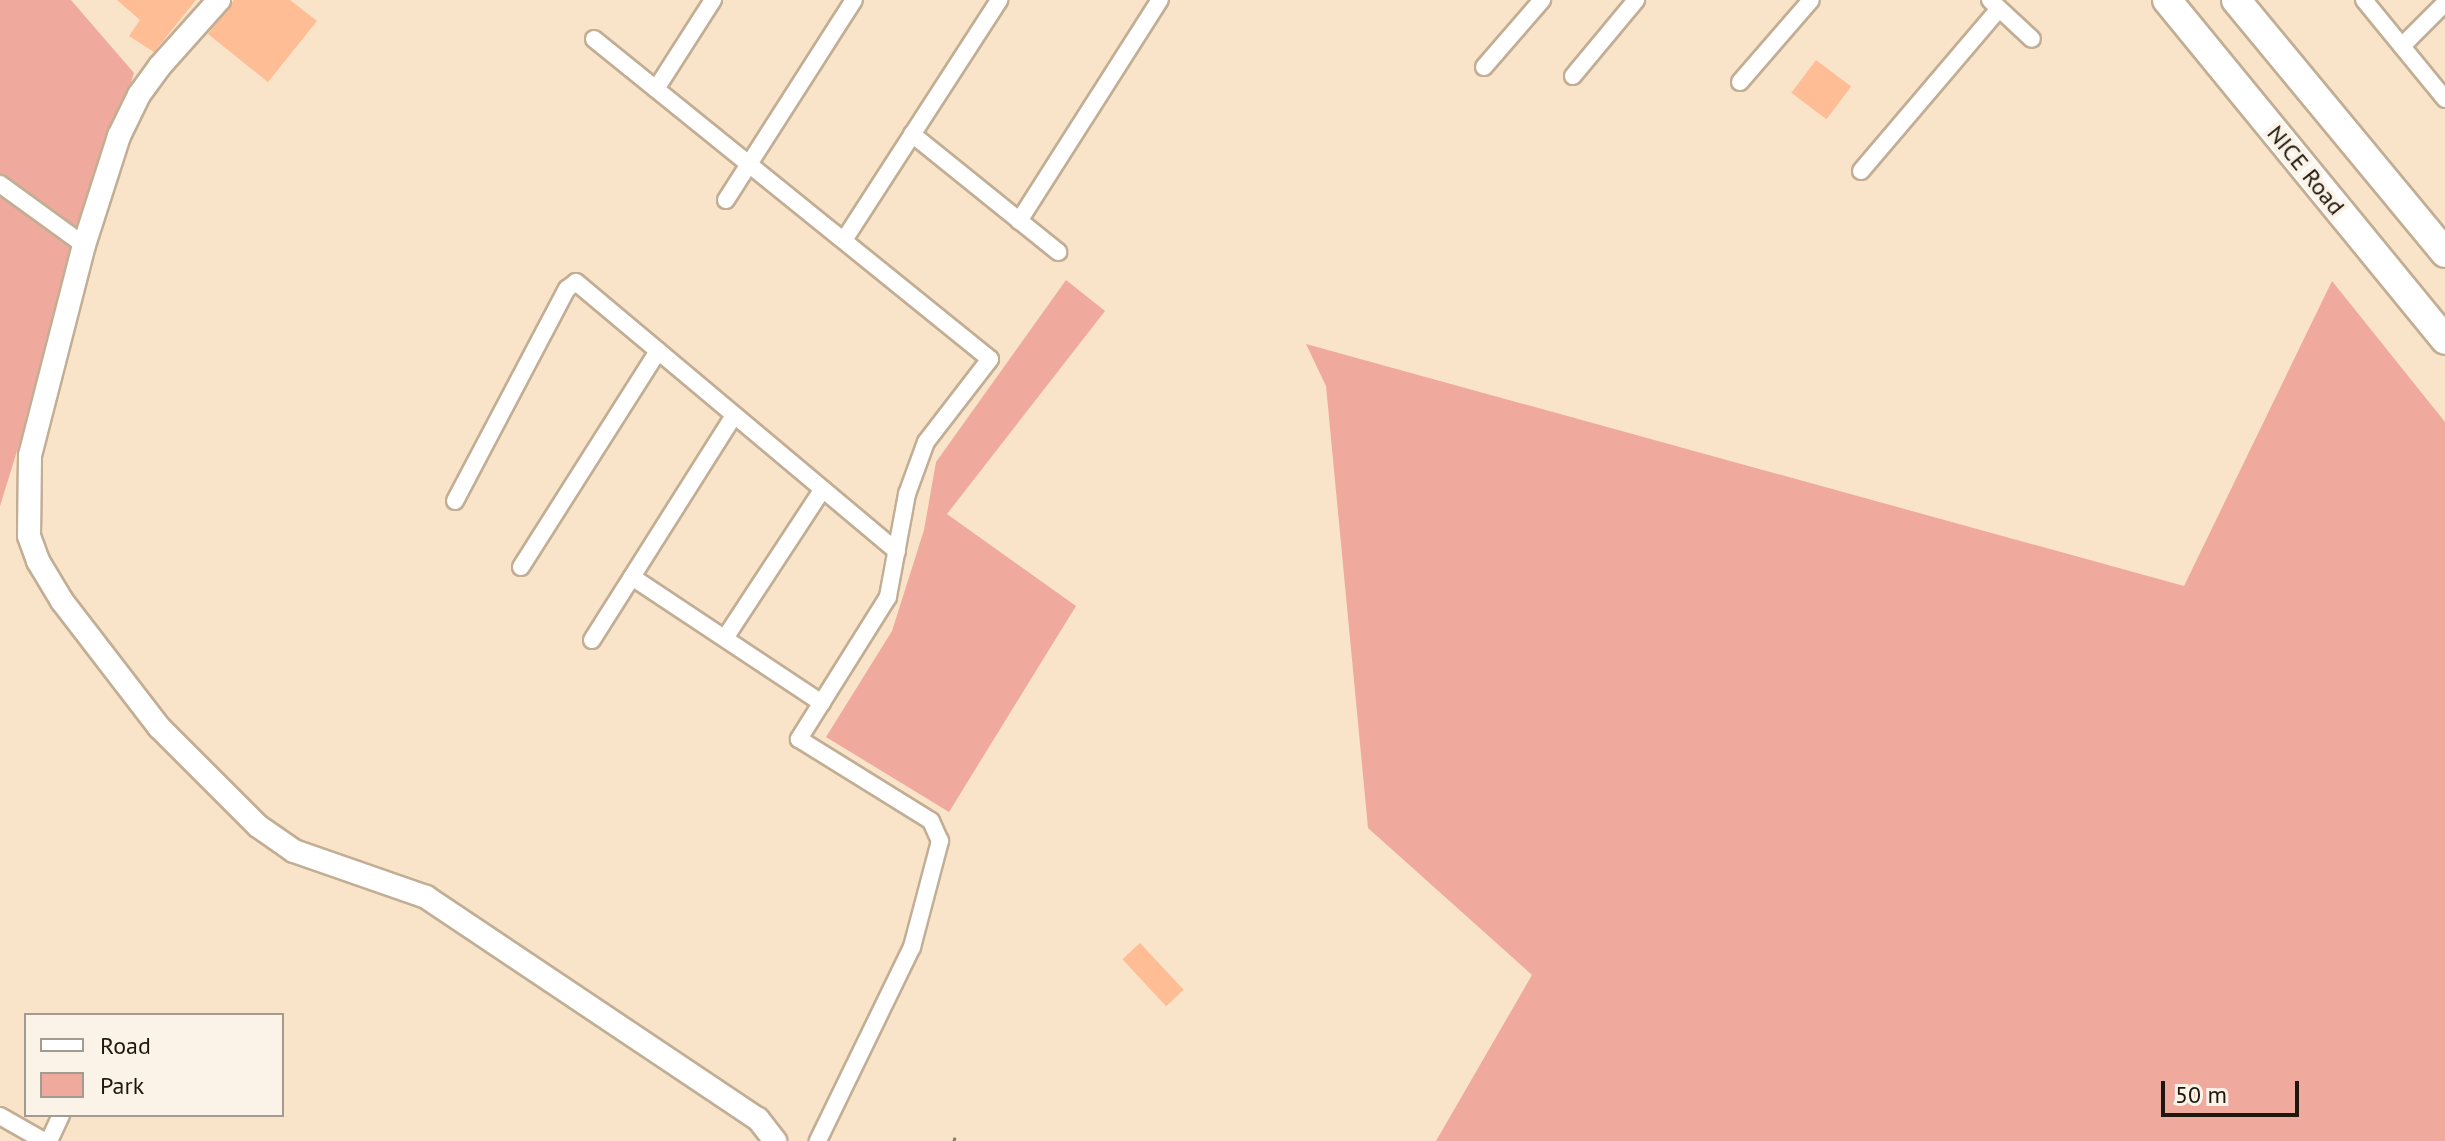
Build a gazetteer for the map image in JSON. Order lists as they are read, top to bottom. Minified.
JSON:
{"streets":{"highway":["NICE Road"]},"legend":["Road","Park"],"scale_bar":"50 m"}
